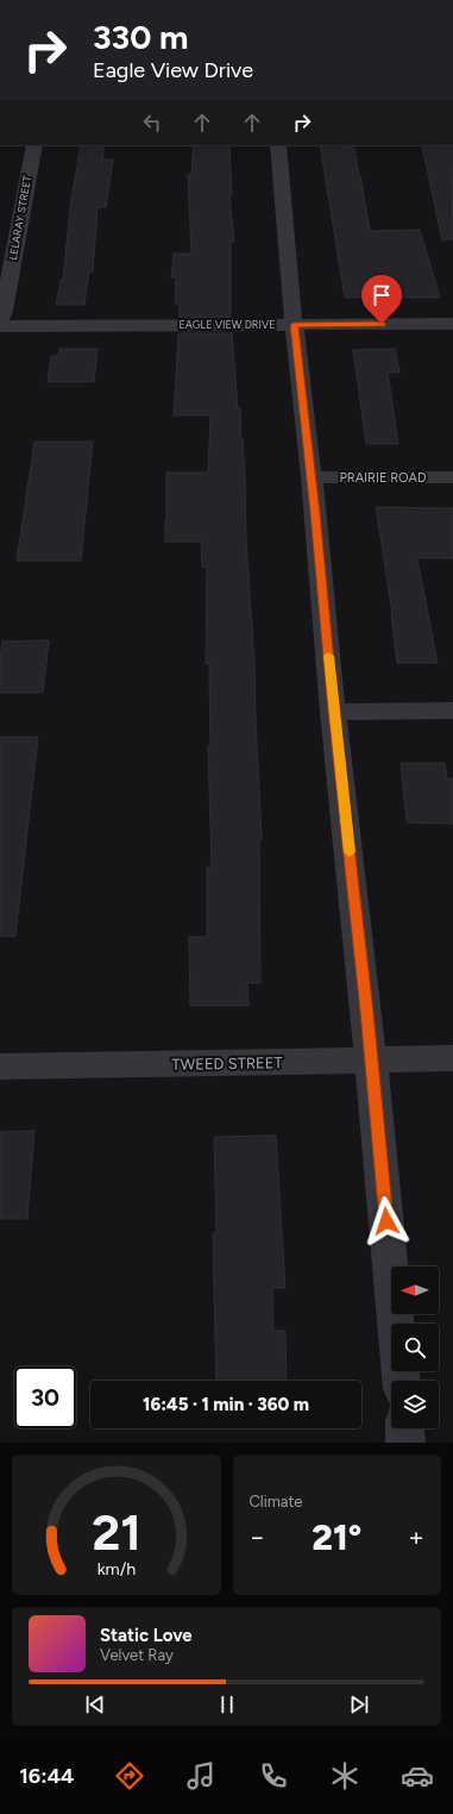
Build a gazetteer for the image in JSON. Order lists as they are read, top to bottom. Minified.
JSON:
{"streets":{"street":["LELARAY STREET","EAGLE VIEW DRIVE","PRAIRIE ROAD","TWEED STREET"]},"north":"left","page":{"turn":["330 m","Eagle View Drive"],"limit":"30","trip":"16:45 · 1 min · 360 m","tile":"Climate","heat":["−","21°","+"],"song":["Static Love","Velvet Ray"],"tabs":"16:44","gauge":["21","km/h"]}}
